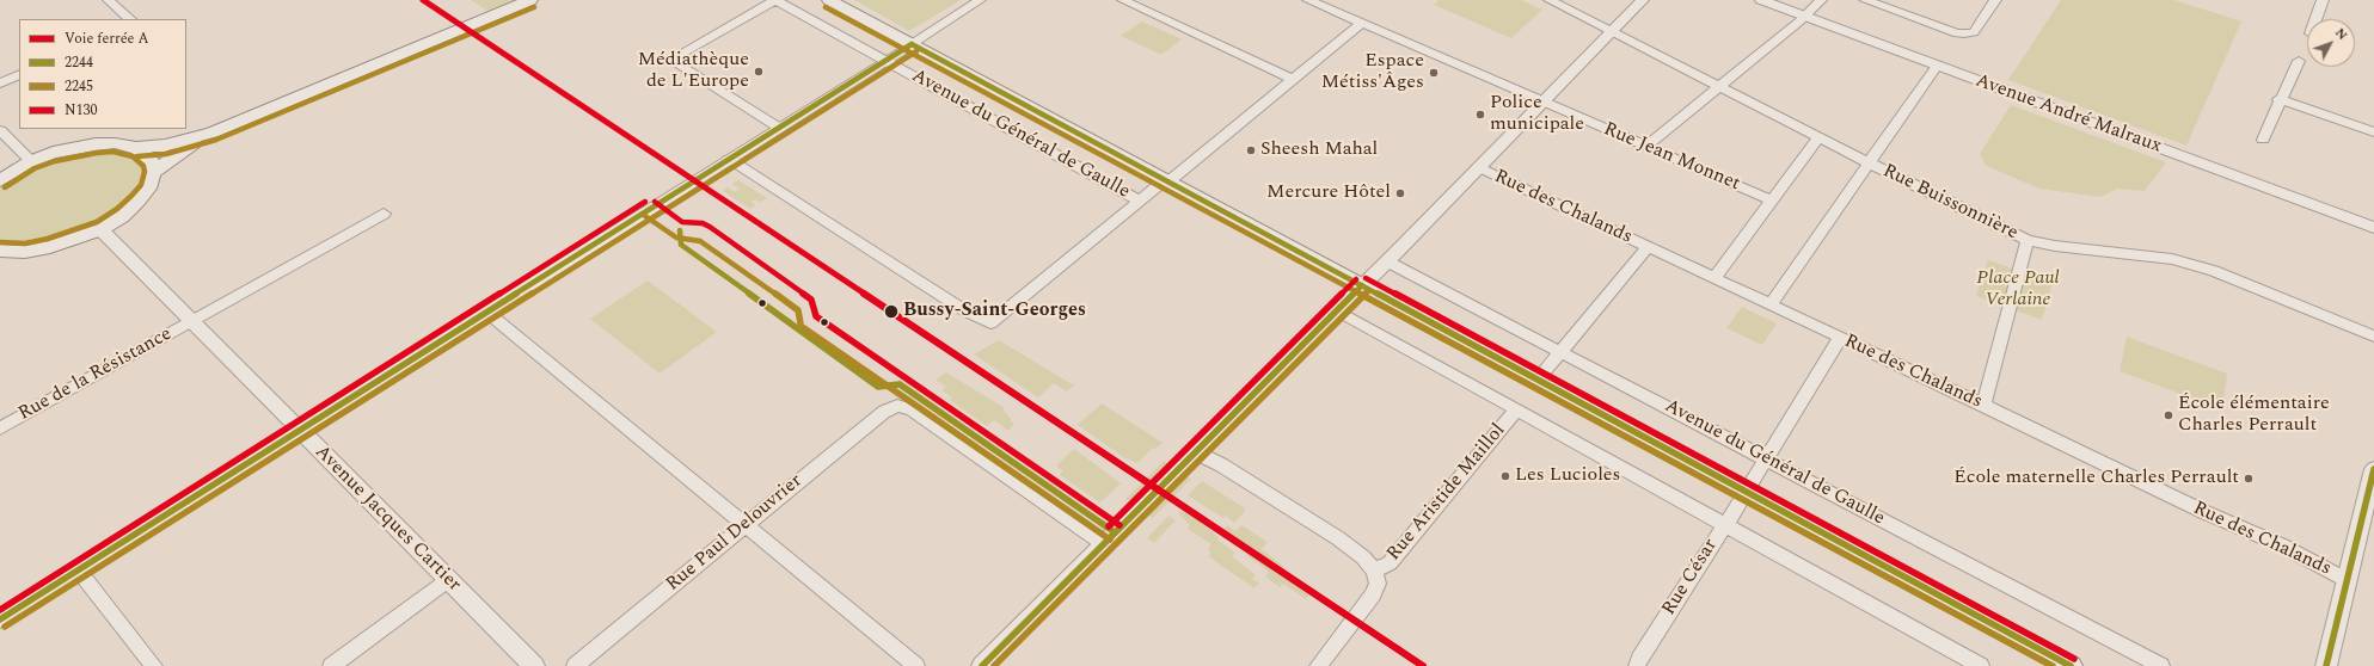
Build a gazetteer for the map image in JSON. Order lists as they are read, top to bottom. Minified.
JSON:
{"streets":{"main road":["Avenue du Général de Gaulle"],"street":["Avenue André Malraux","Rue Jean Monnet","Rue Buissonnière","Rue des Chalands","Rue de la Résistance","Rue Aristide Maillol","Avenue Jacques Cartier","Rue Paul Delouvrier","Rue César"]},"crossings":[["Avenue du Général de Gaulle","Rue César"],["Rue des Chalands","Rue César"],["Rue de la Résistance","Avenue Jacques Cartier"]],"parks":["Place Paul Verlaine"],"places":["Médiathèque de L'Europe","Espace Métiss'Âges","Police municipale","Sheesh Mahal","Mercure Hôtel","Bussy-Saint-Georges","École élémentaire Charles Perrault","Les Lucioles","École maternelle Charles Perrault"],"lines":["rail line A","transit line 2245","transit line 2244","transit line N130"],"legend":["Voie ferrée A","2244","2245","N130"],"north":"top right"}
